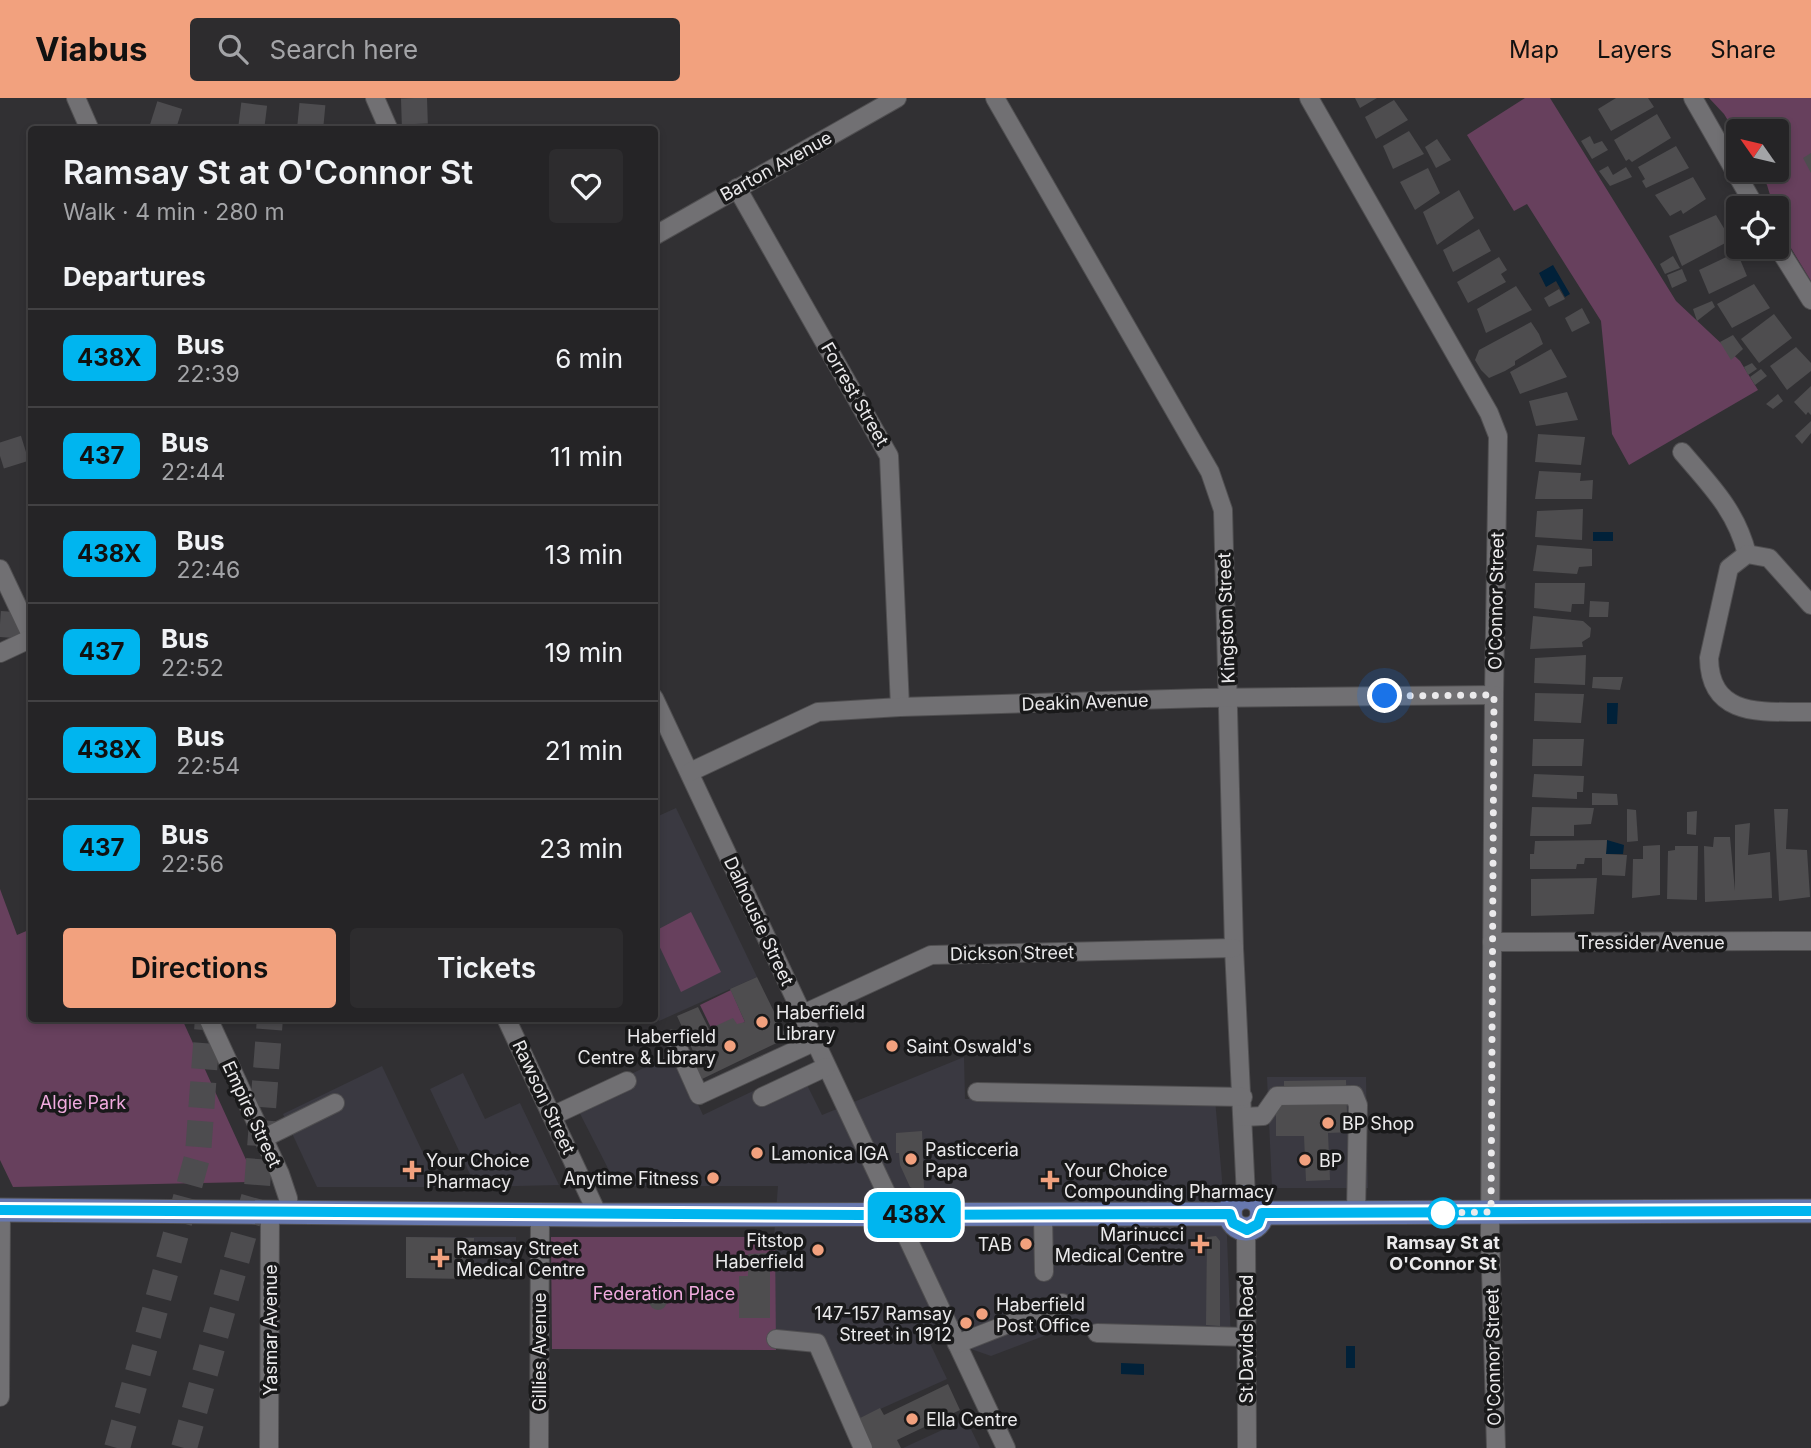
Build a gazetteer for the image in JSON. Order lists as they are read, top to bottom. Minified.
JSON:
{"streets":{"street":["Barton Avenue","Forrest Street","O'Connor Street","Kingston Street","Deakin Avenue","Dalhousie Street","Tressider Avenue","Dickson Street","Rawson Street","Empire Street","Yasmar Avenue","St Davids Road","Gillies Avenue"]},"crossings":[["Barton Avenue","Forrest Street"],["Forrest Street","Deakin Avenue"],["O'Connor Street","Deakin Avenue"],["O'Connor Street","Tressider Avenue"],["Kingston Street","Deakin Avenue"],["Kingston Street","Dickson Street"],["Kingston Street","St Davids Road"],["Deakin Avenue","Dalhousie Street"],["Dalhousie Street","Dickson Street"],["Empire Street","Yasmar Avenue"]],"parks":["Algie Park","Federation Place"],"places":{"other":["Haberfield Library","Haberfield Centre & Library","Saint Oswald's","BP Shop","Lamonica IGA","Pasticceria Papa","BP","Anytime Fitness","Ramsay St at O'Connor St","TAB","Fitstop Haberfield","Haberfield Post Office","147-157 Ramsay Street in 1912","Ella Centre"],"health":["Your Choice Pharmacy","Your Choice Compounding Pharmacy","Marinucci Medical Centre","Ramsay Street Medical Centre"]},"lines":["bus line 438X"],"north":"top left","page":{"header":"Viabus","search":"Search here","nav":["Map","Layers","Share"],"on_map":"438X","heading":[["Ramsay St at O'Connor St","Walk · 4 min · 280 m"],"Departures"],"list":[{"mark":"438X","name":"Bus","note":"22:39","value":"6 min"},{"mark":"437","name":"Bus","note":"22:44","value":"11 min"},{"mark":"438X","name":"Bus","note":"22:46","value":"13 min"},{"mark":"437","name":"Bus","note":"22:52","value":"19 min"},{"mark":"438X","name":"Bus","note":"22:54","value":"21 min"},{"mark":"437","name":"Bus","note":"22:56","value":"23 min"}],"buttons":["Directions","Tickets"]}}
